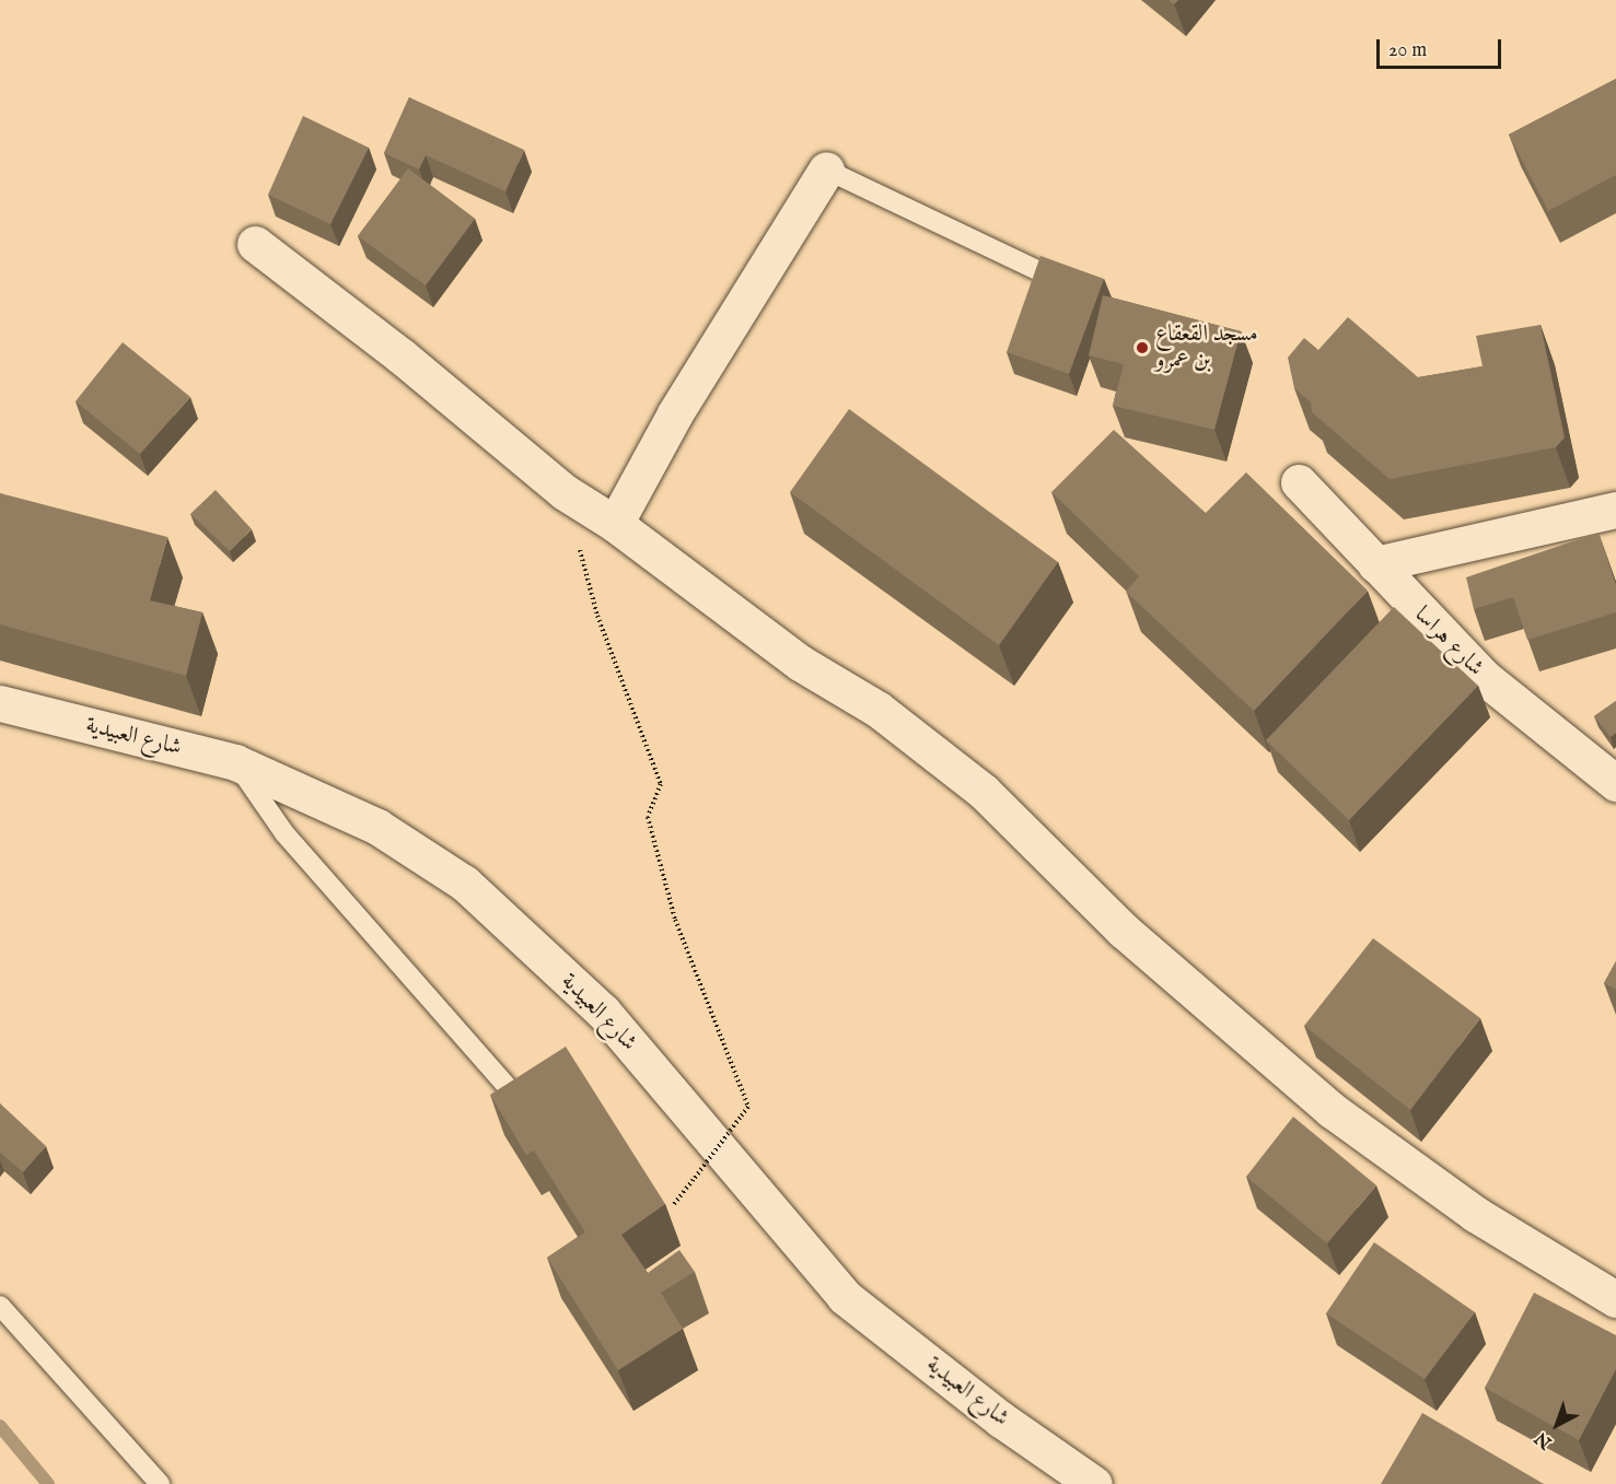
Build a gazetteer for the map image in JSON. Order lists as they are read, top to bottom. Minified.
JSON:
{"streets":{"street":["شارع هراسا","شارع العبيدية"]},"places":["مسجد القعقاع بن عمرو"],"scale_bar":"20 m","north":"bottom left"}
